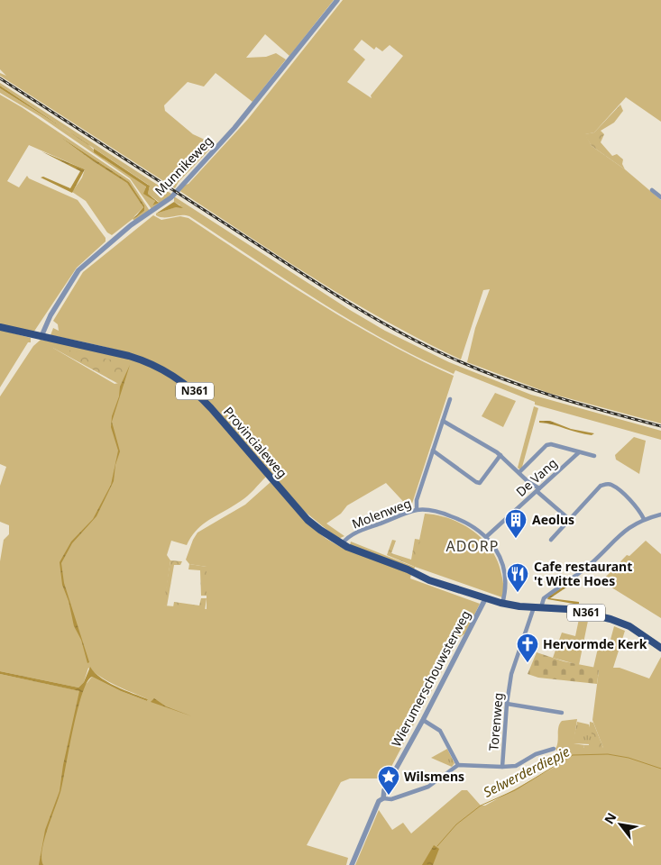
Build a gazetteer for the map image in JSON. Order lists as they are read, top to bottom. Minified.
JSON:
{"streets":{"main road":["N361","Provincialeweg"],"street":["Munnikeweg","De Vang","Molenweg","Wierumerschouwsterweg","Torenweg"]},"crossings":[["Munnikeweg","Provincialeweg"],["Provincialeweg","Molenweg"],["Provincialeweg","Wierumerschouwsterweg"],["Provincialeweg","Torenweg"],["De Vang","Molenweg"]],"districts":["ADORP"],"water":["Selwerderdiepje"],"places":{"building":["Aeolus"],"restaurant":["Cafe restaurant 't Witte Hoes"],"church":["Hervormde Kerk"],"place":["Wilsmens"]},"north":"top left"}
